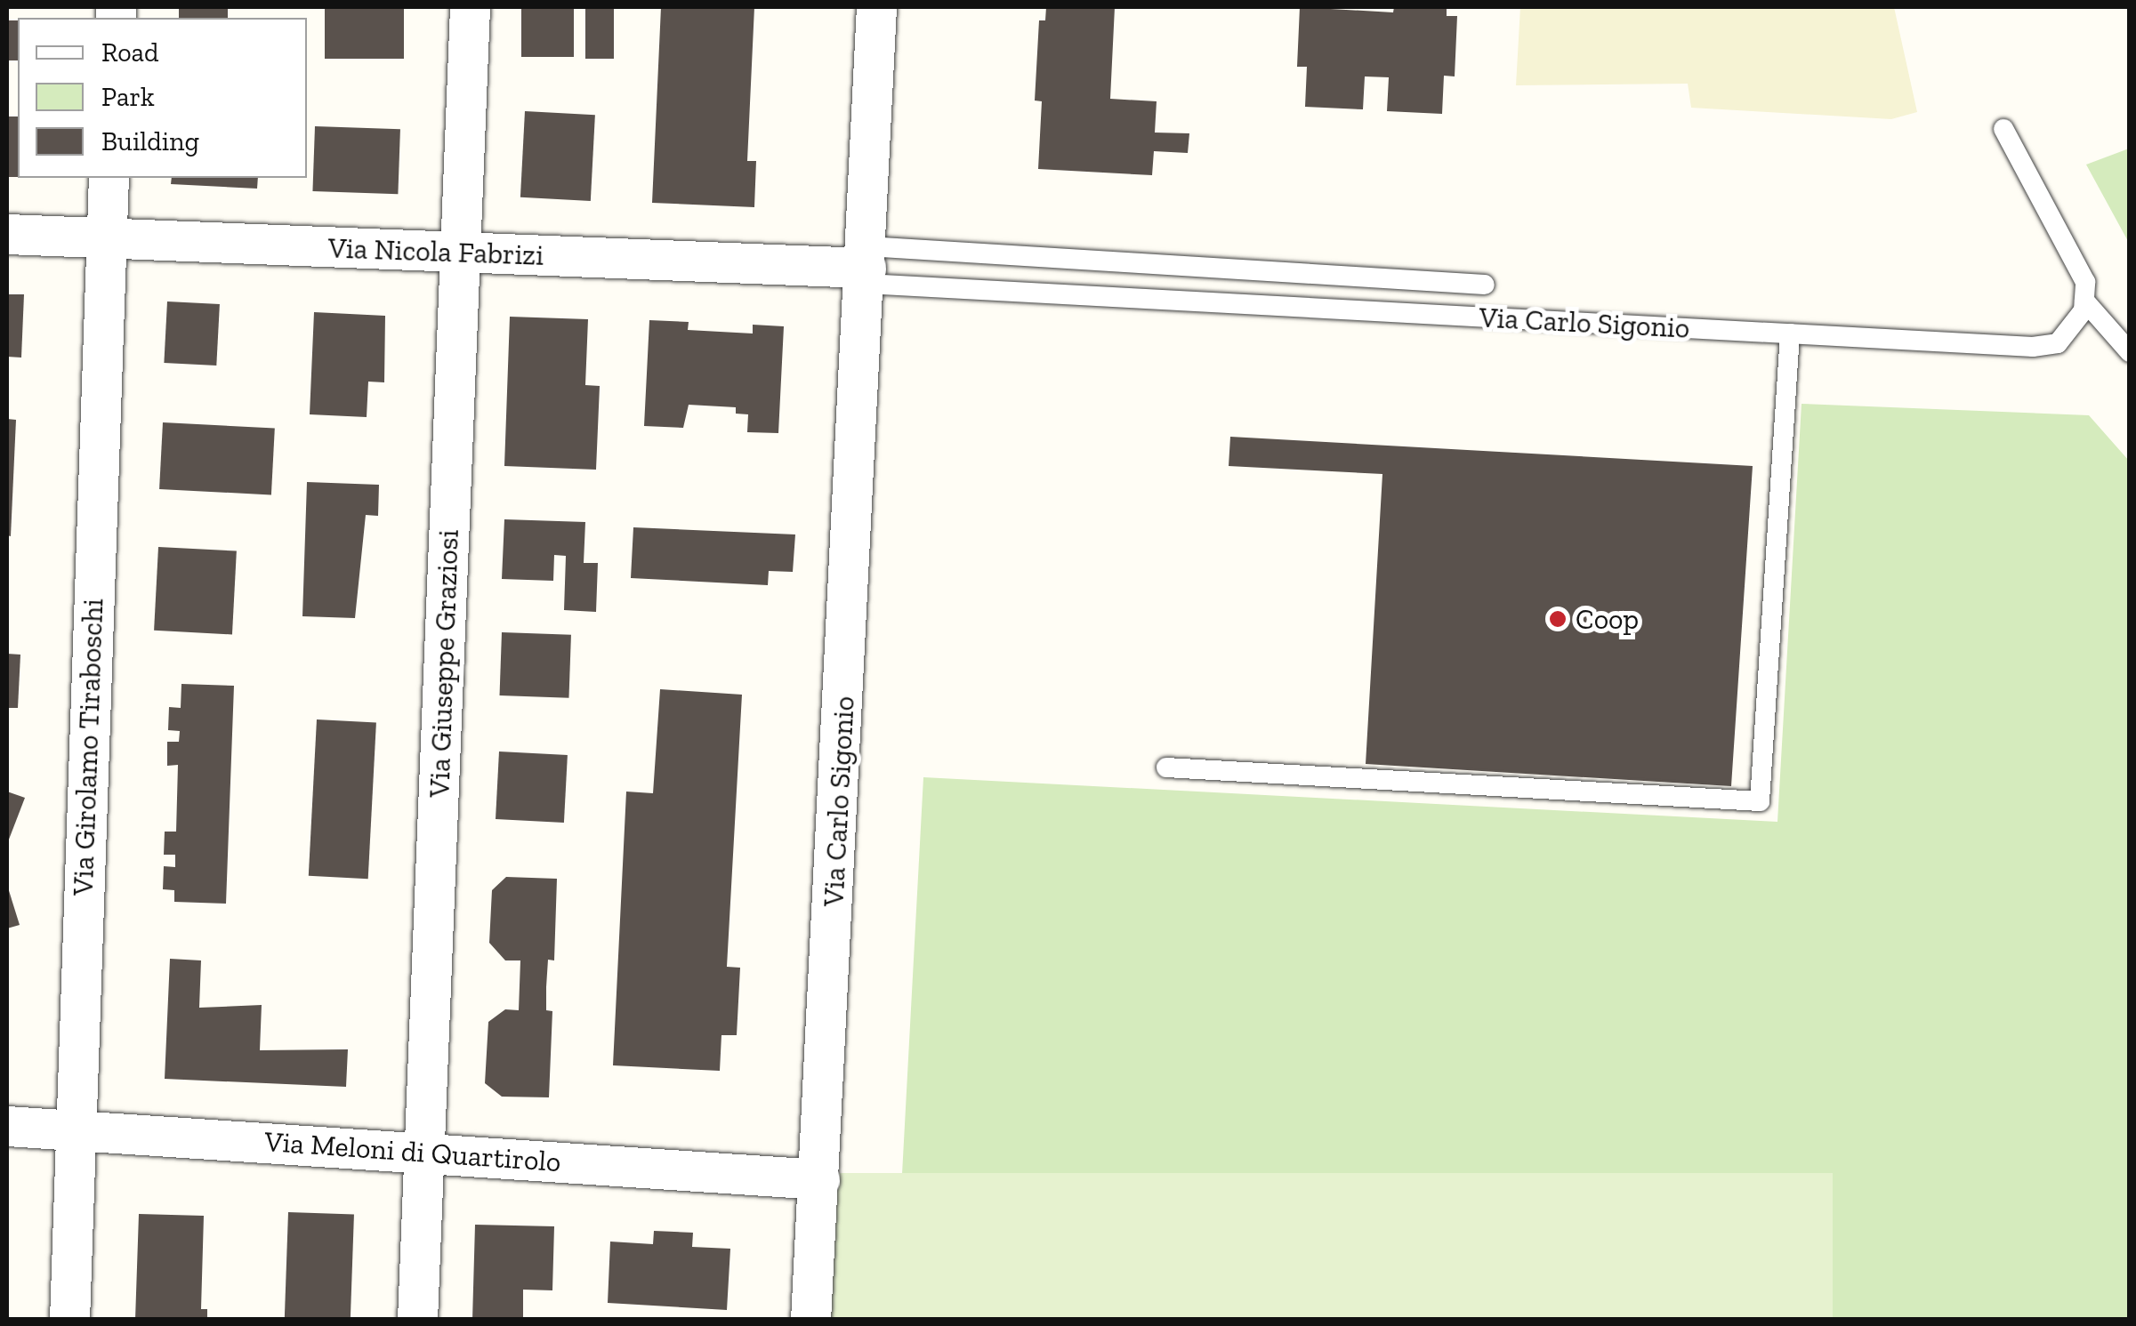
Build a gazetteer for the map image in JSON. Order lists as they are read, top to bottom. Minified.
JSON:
{"streets":{"street":["Via Nicola Fabrizi","Via Carlo Sigonio","Via Giuseppe Graziosi","Via Girolamo Tiraboschi","Via Meloni di Quartirolo"]},"crossings":[["Via Nicola Fabrizi","Via Carlo Sigonio"],["Via Nicola Fabrizi","Via Giuseppe Graziosi"],["Via Nicola Fabrizi","Via Girolamo Tiraboschi"],["Via Carlo Sigonio","Via Meloni di Quartirolo"],["Via Giuseppe Graziosi","Via Meloni di Quartirolo"],["Via Girolamo Tiraboschi","Via Meloni di Quartirolo"]],"places":["Coop"],"legend":["Road","Park","Building"]}
